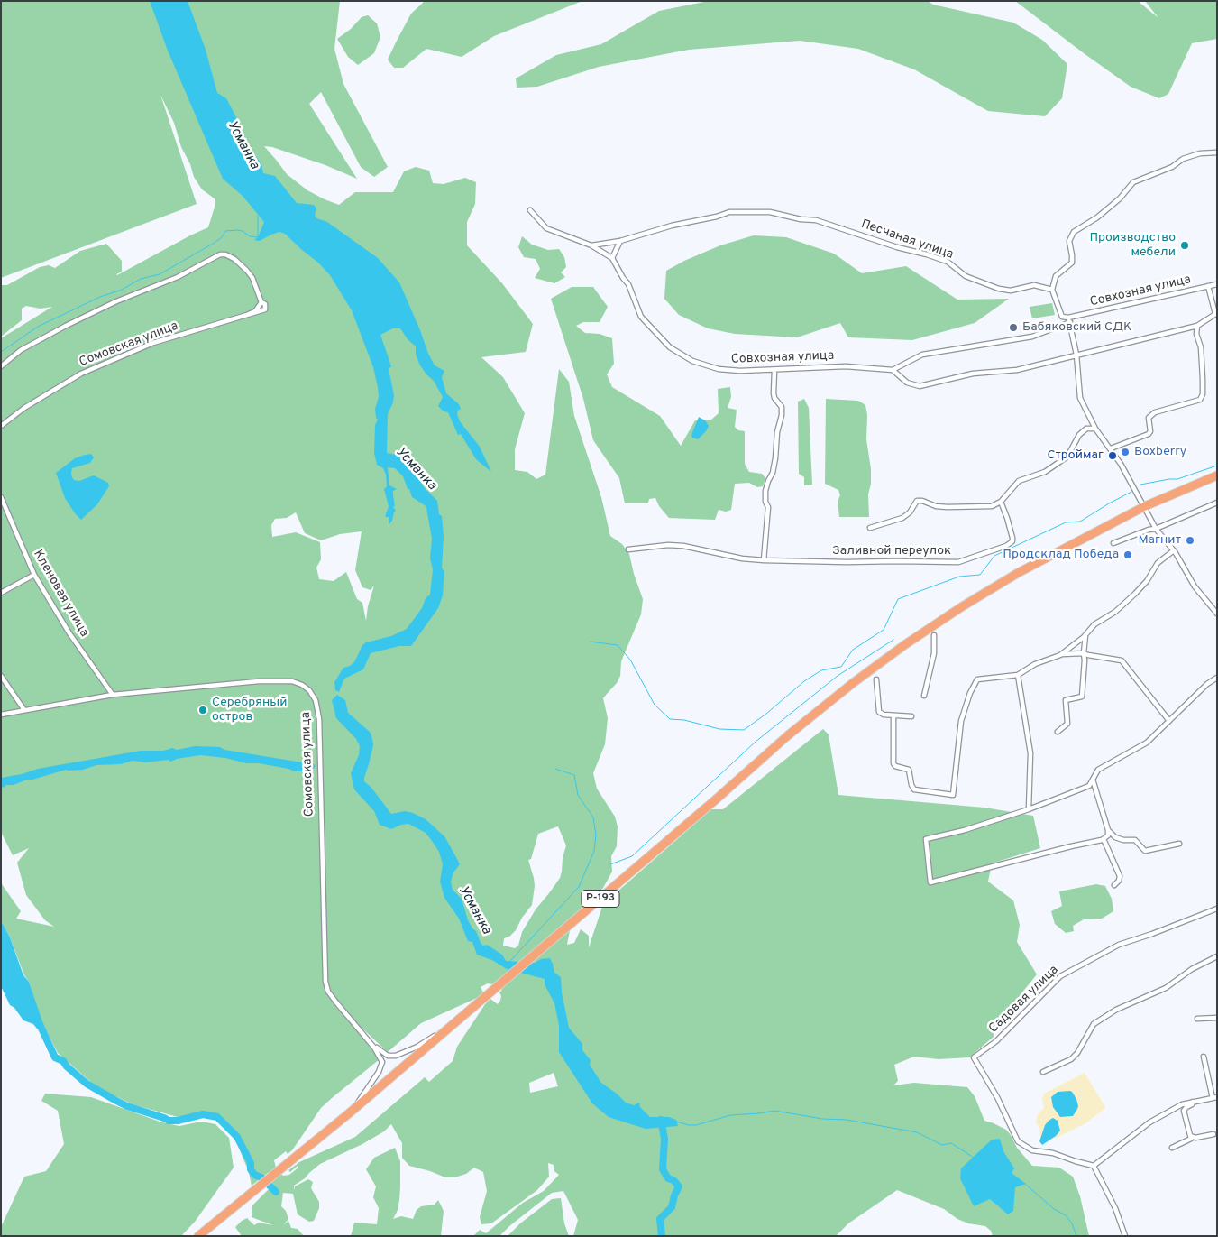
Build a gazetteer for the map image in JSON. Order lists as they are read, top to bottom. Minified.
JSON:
{"streets":{"highway":["Р-193"],"street":["Песчаная улица","Совхозная улица","Сомовская улица","Заливной переулок","Кленовая улица","Садовая улица"]},"crossings":[["Сомовская улица","Кленовая улица"]],"water":["Усманка"],"places":["Производство мебели","Бабяковский СДК","Boxberry","Строймаг","Магнит","Продсклад Победа","Серебряный остров"]}
